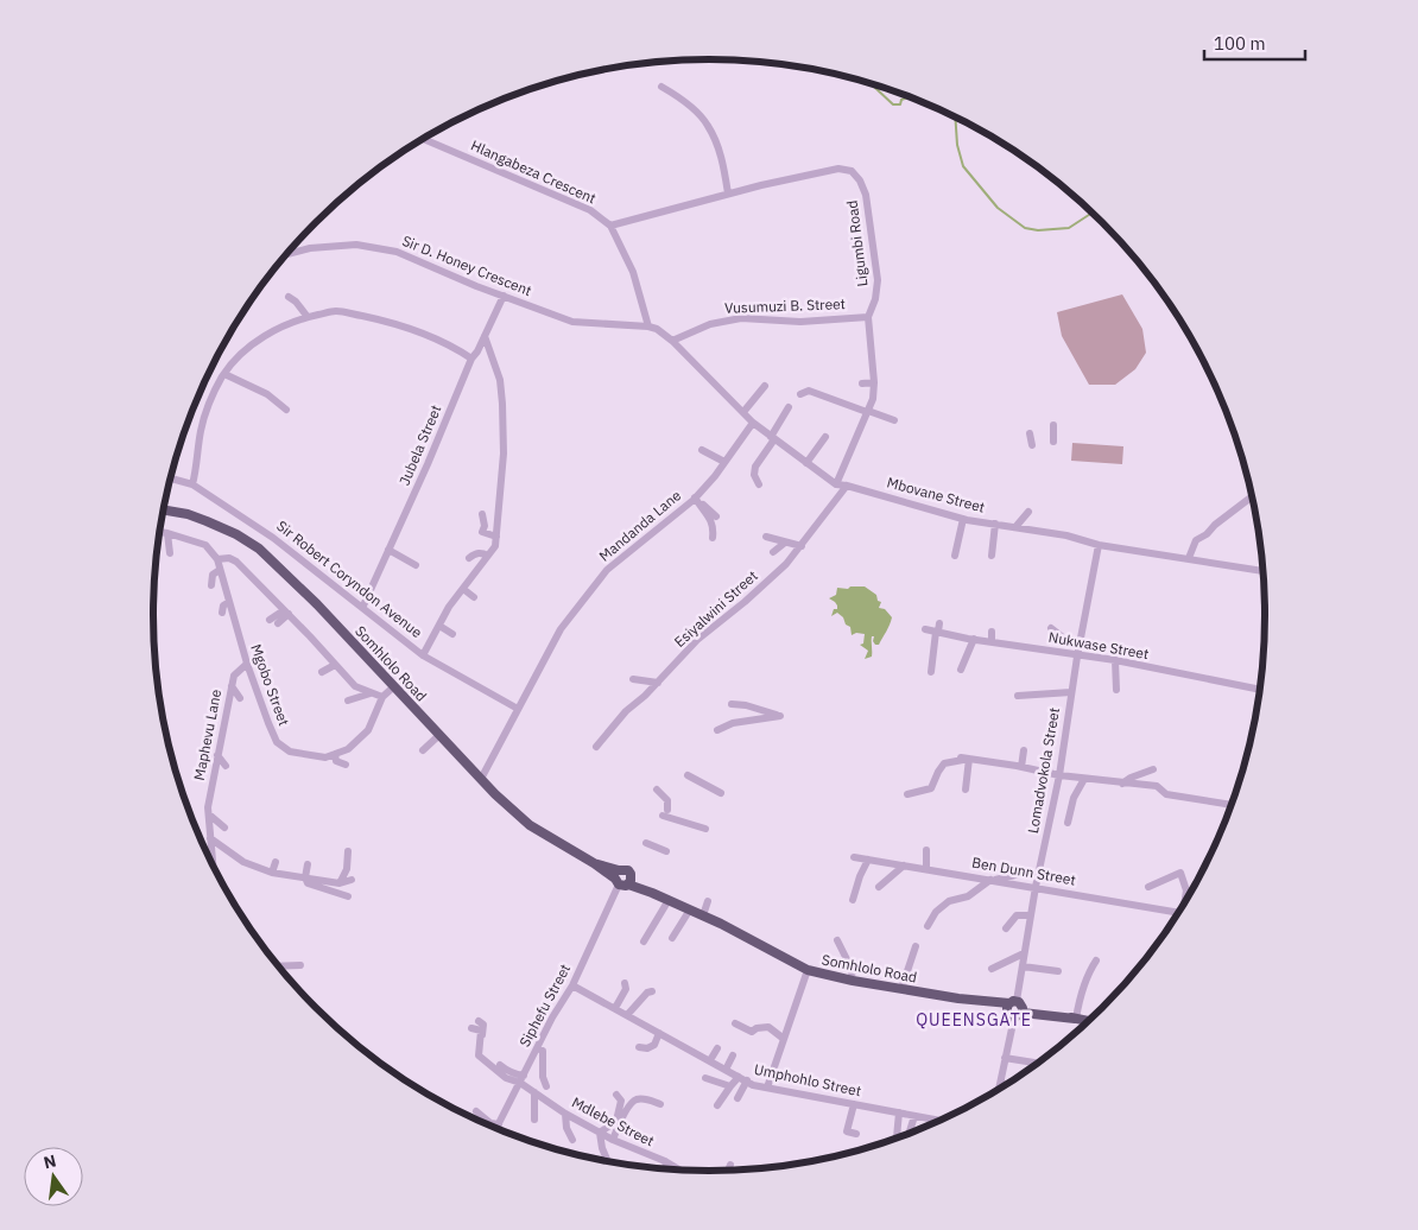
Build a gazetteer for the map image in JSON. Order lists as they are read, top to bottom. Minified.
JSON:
{"streets":{"main road":["Somhlolo Road"],"street":["Hlangabeza Crescent","Ligumbi Road","Sir D. Honey Crescent","Vusumuzi B. Street","Jubela Street","Mbovane Street","Mandanda Lane","Sir Robert Coryndon Avenue","Esiyalwini Street","Nukwase Street","Mgobo Street","Maphevu Lane","Lomadvokola Street","Ben Dunn Street","Siphefu Street","Umphohlo Street","Mdlebe Street"]},"crossings":[["Hlangabeza Crescent","Ligumbi Road"],["Hlangabeza Crescent","Sir D. Honey Crescent"],["Hlangabeza Crescent","Mbovane Street"],["Ligumbi Road","Vusumuzi B. Street"],["Ligumbi Road","Mbovane Street"],["Sir D. Honey Crescent","Jubela Street"],["Sir D. Honey Crescent","Mbovane Street"],["Vusumuzi B. Street","Mbovane Street"],["Jubela Street","Sir Robert Coryndon Avenue"],["Mbovane Street","Mandanda Lane"],["Mbovane Street","Esiyalwini Street"],["Mbovane Street","Lomadvokola Street"],["Mandanda Lane","Sir Robert Coryndon Avenue"],["Mandanda Lane","Somhlolo Road"],["Nukwase Street","Lomadvokola Street"],["Somhlolo Road","Lomadvokola Street"],["Somhlolo Road","Siphefu Street"],["Mgobo Street","Maphevu Lane"],["Lomadvokola Street","Ben Dunn Street"],["Siphefu Street","Umphohlo Street"],["Siphefu Street","Mdlebe Street"]],"districts":["QUEENSGATE"],"scale_bar":"100 m","north":"top"}
